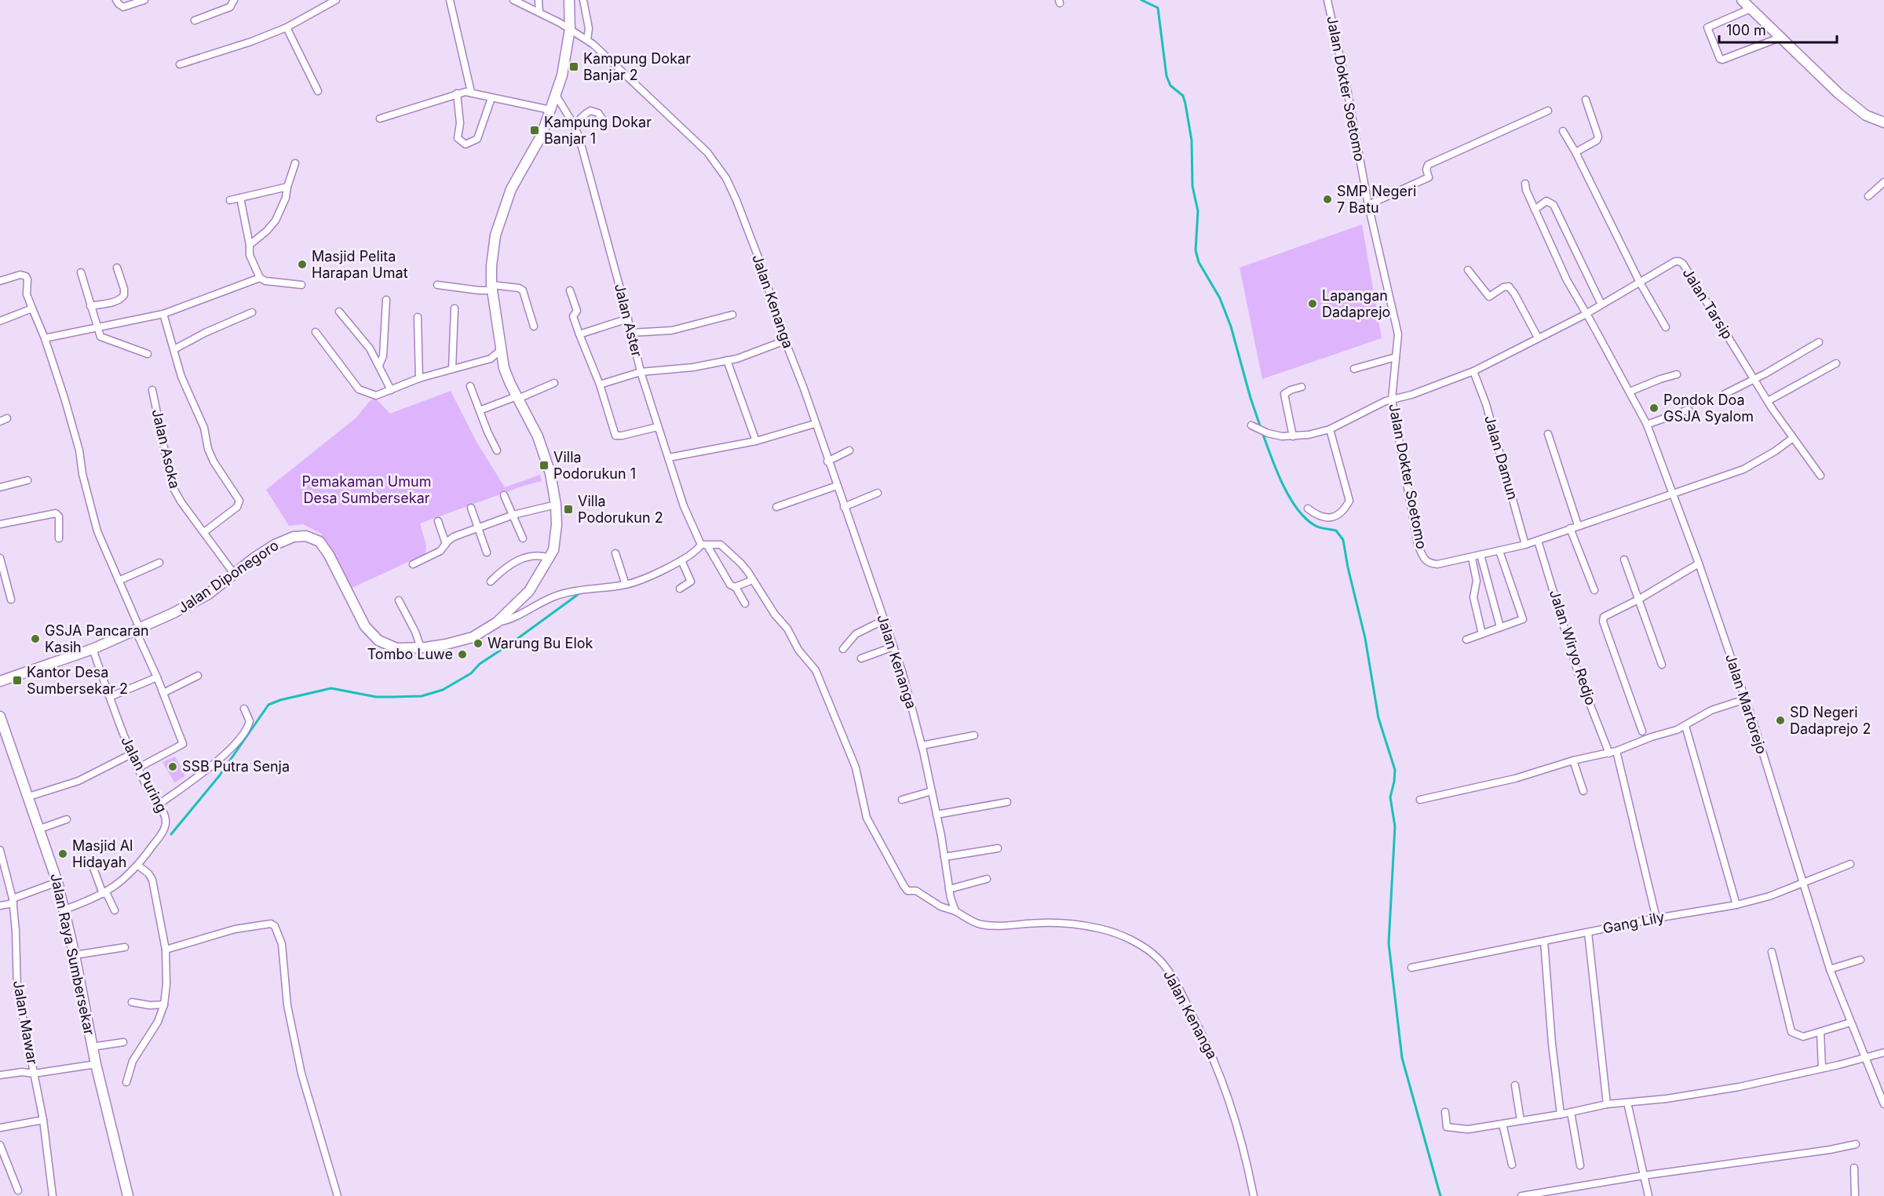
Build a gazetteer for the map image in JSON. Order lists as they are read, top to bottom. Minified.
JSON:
{"streets":{"main road":["Jalan Diponegoro","Jalan Raya Sumbersekar"],"street":["Jalan Dokter Soetomo","Jalan Kenanga","Jalan Tarsip","Jalan Aster","Jalan Asoka","Jalan Damun","Jalan Wiryo Redjo","Jalan Martorejo","Jalan Puring","Gang Lily","Jalan Mawar"]},"crossings":[["Jalan Dokter Soetomo","Jalan Tarsip"],["Jalan Kenanga","Jalan Diponegoro"],["Jalan Tarsip","Jalan Damun"],["Jalan Tarsip","Jalan Martorejo"],["Jalan Aster","Jalan Diponegoro"],["Jalan Asoka","Jalan Diponegoro"],["Jalan Diponegoro","Jalan Puring"],["Jalan Wiryo Redjo","Gang Lily"],["Jalan Martorejo","Gang Lily"],["Jalan Puring","Jalan Raya Sumbersekar"]],"parks":["Pemakaman Umum Desa Sumbersekar"],"places":{"transit":["Kampung Dokar Banjar 2","Kampung Dokar Banjar 1","Villa Podorukun 1","Villa Podorukun 2","Kantor Desa Sumbersekar 2"],"other":["SMP Negeri 7 Batu","Masjid Pelita Harapan Umat","Lapangan Dadaprejo","Pondok Doa GSJA Syalom","GSJA Pancaran Kasih","Warung Bu Elok","Tombo Luwe","SD Negeri Dadaprejo 2","SSB Putra Senja","Masjid Al Hidayah"]},"scale_bar":"100 m"}
